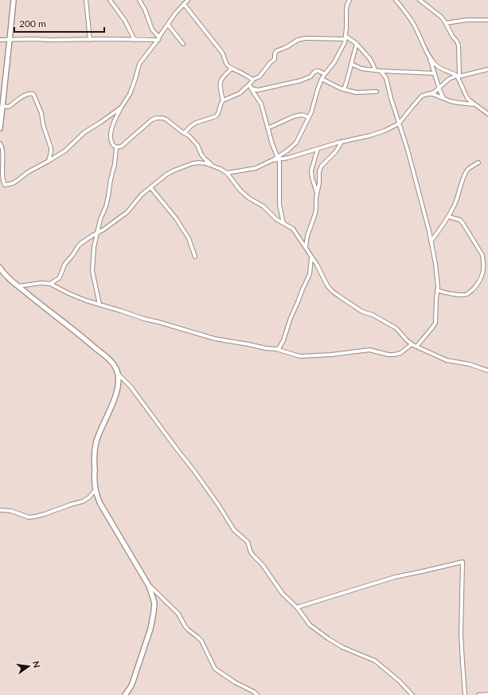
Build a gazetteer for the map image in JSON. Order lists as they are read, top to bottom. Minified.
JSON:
{"scale_bar":"200 m","north":"right"}
